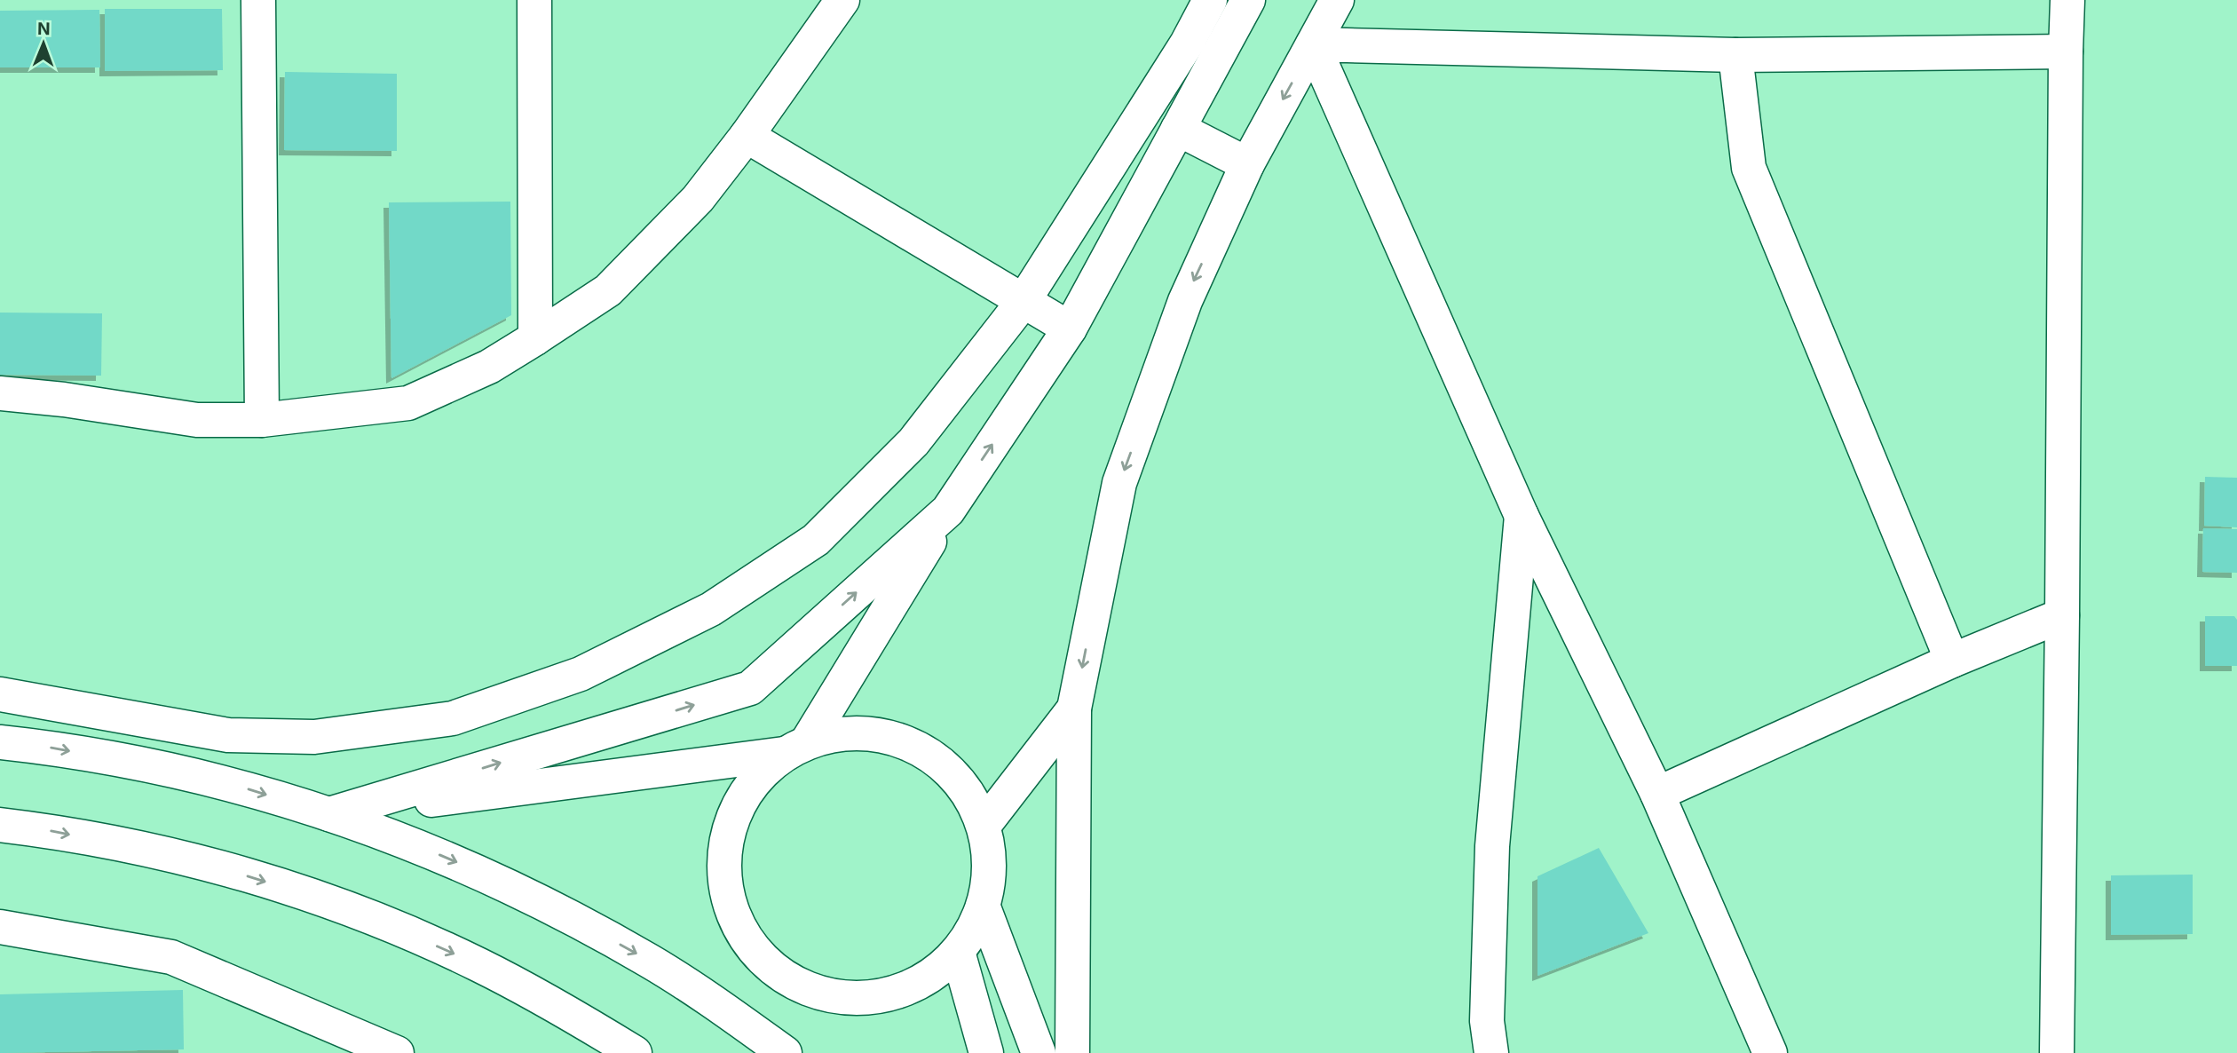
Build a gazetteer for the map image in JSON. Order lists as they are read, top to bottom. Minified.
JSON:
{"north":"top"}
